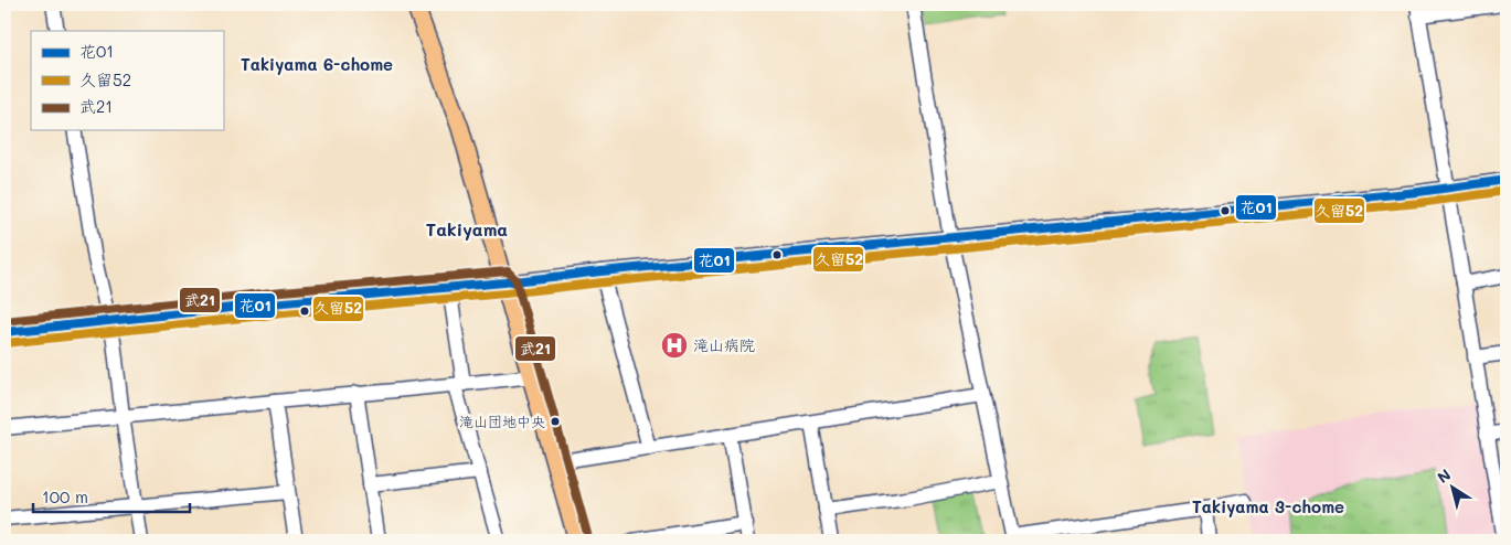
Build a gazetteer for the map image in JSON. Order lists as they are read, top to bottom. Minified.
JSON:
{"districts":["Takiyama 6-chome","Takiyama","Takiyama 3-chome"],"places":{"hospital":["滝山病院"],"other":["滝山団地中央"]},"lines":["transit line 花01","transit line 久留52","transit line 武21"],"legend":["花01","久留52","武21"],"scale_bar":"100 m","north":"top left"}
